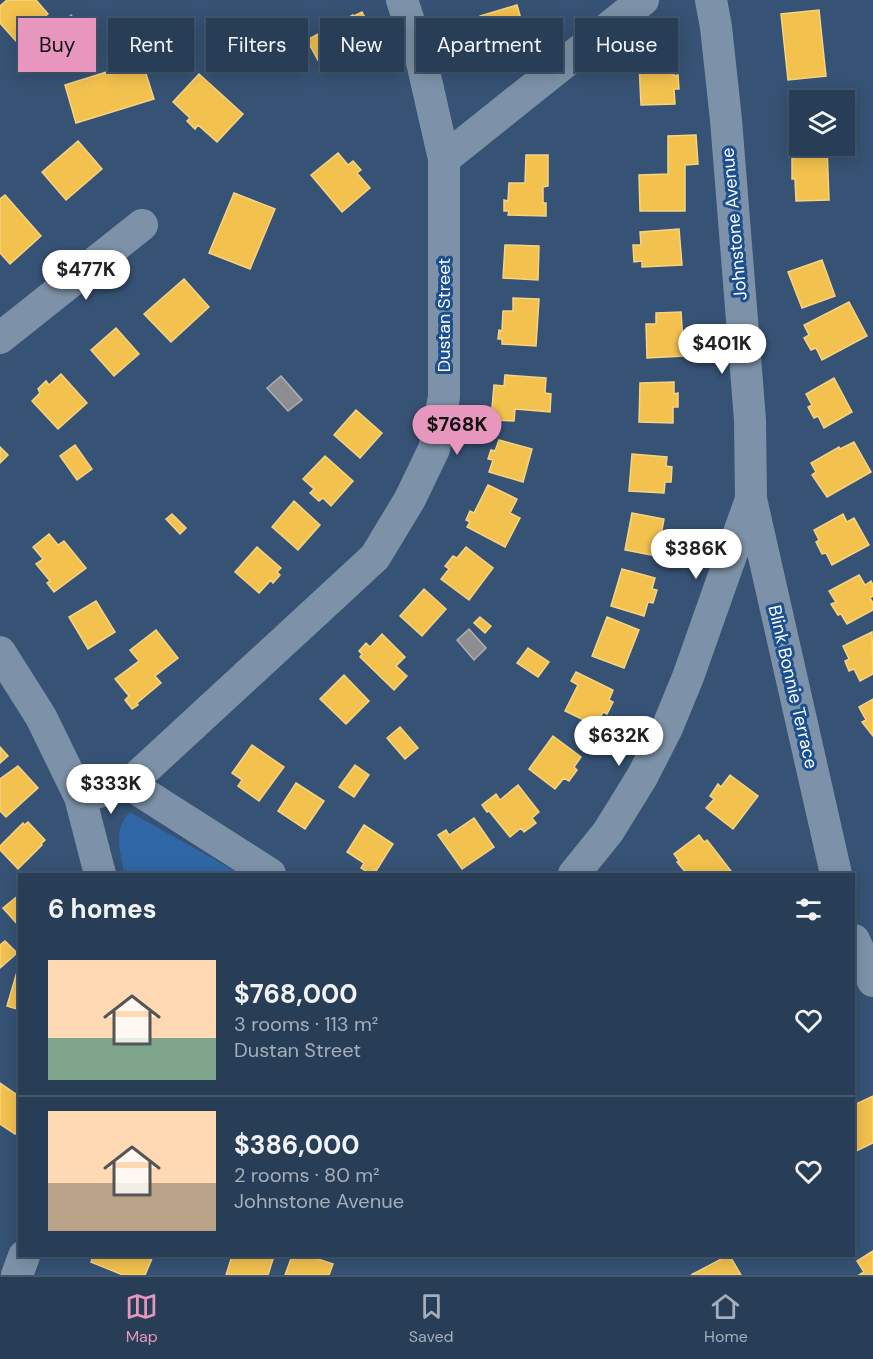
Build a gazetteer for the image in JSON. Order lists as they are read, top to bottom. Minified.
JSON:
{"streets":{"street":["Johnstone Avenue","Dustan Street","Blink Bonnie Terrace"]},"crossings":[["Johnstone Avenue","Blink Bonnie Terrace"]],"page":{"chip":["Buy","Rent","Filters","New","Apartment","House"],"price":["$477K","$401K","$768K","$386K","$632K","$333K"],"heading":"6 homes","list":[{"name":"$768,000","note":"3 rooms · 113 m² · Dustan Street"},{"name":"$386,000","note":"2 rooms · 80 m² · Johnstone Avenue"}],"tabs":["Map","Saved","Home"]}}
